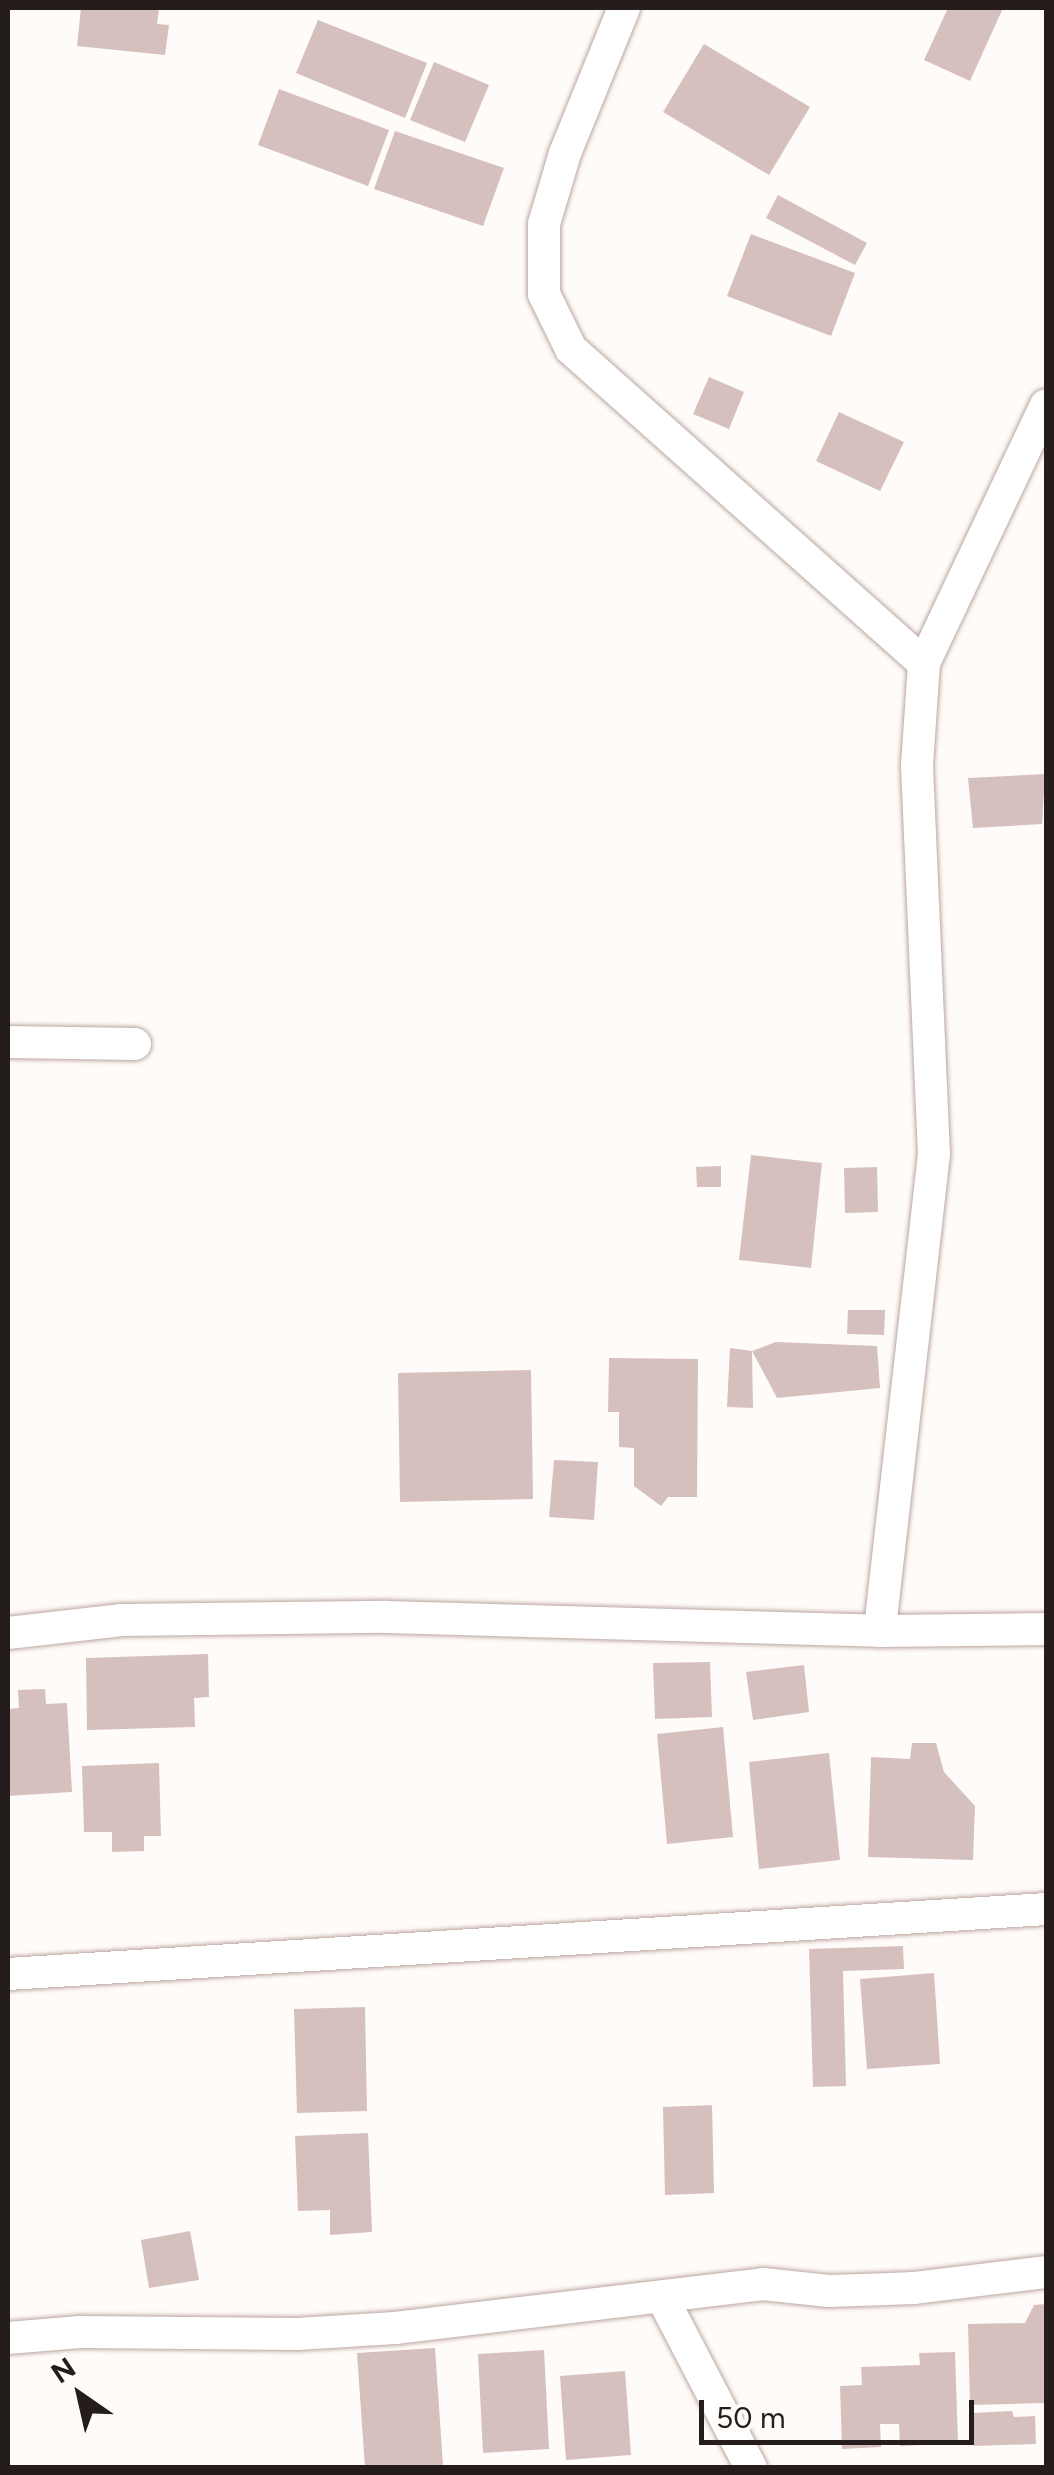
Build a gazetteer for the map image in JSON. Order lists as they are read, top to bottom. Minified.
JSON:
{"scale_bar":"50 m","north":"top left"}
